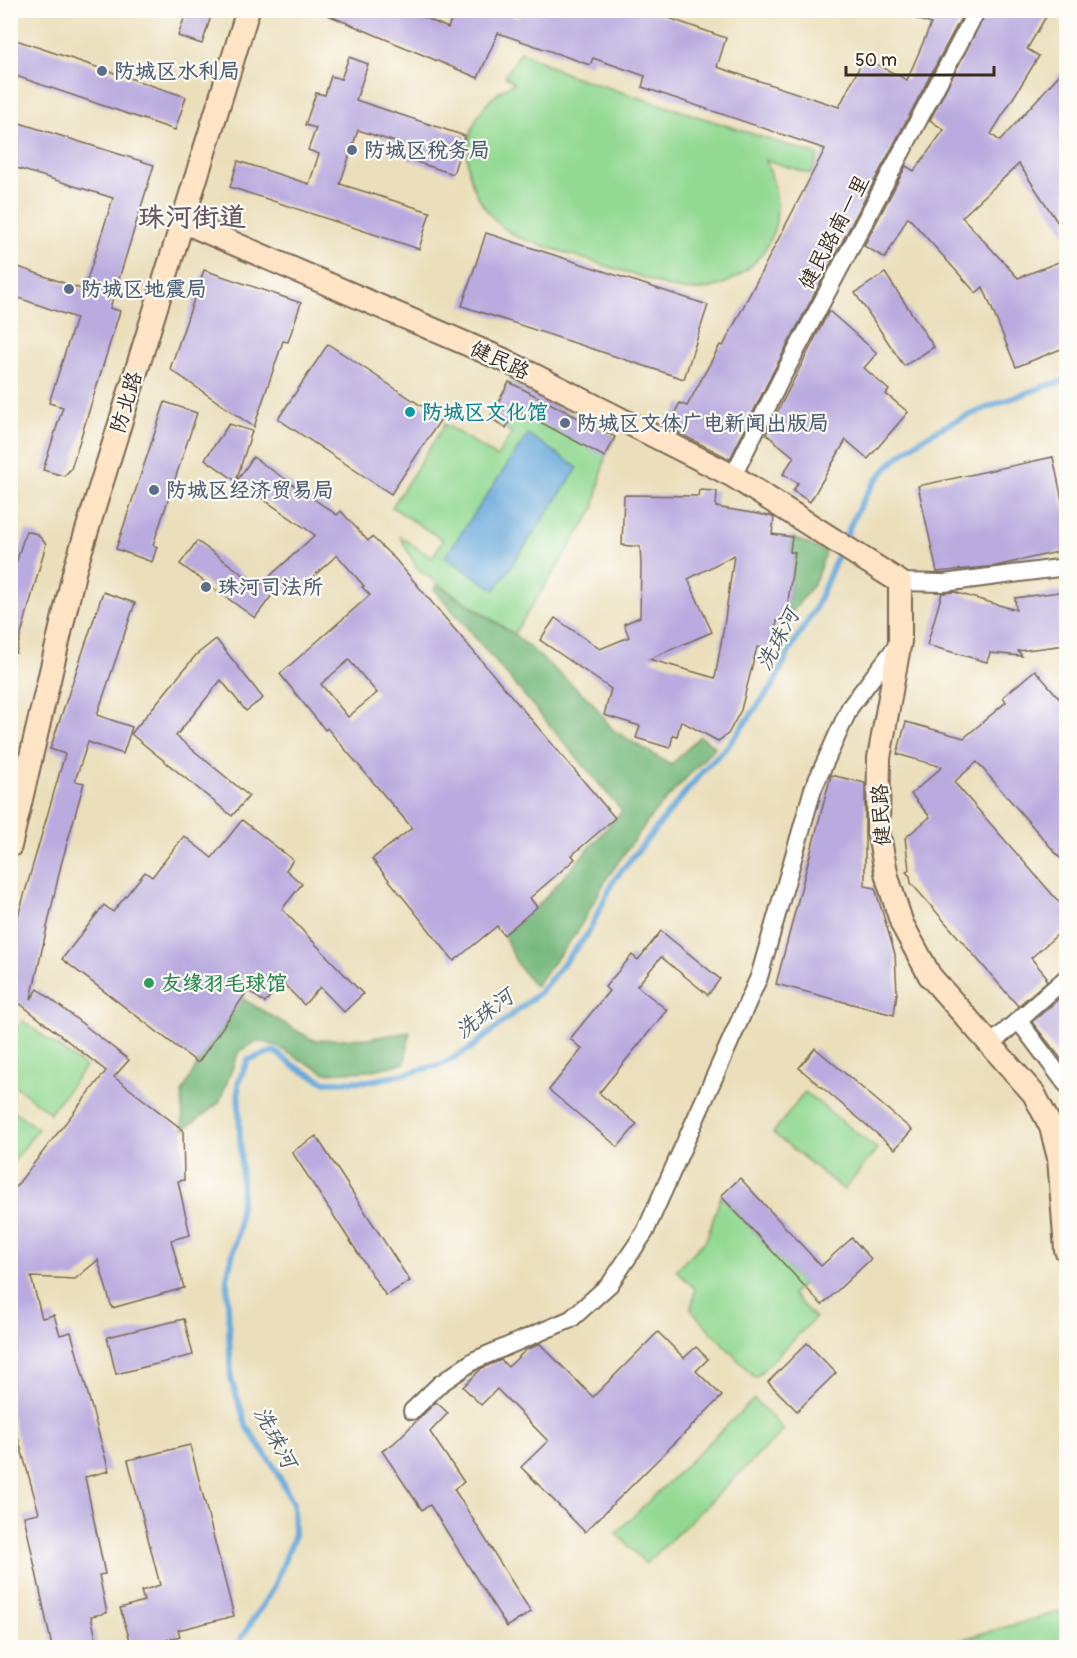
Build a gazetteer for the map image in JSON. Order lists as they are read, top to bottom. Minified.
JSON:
{"streets":{"street":["健民路南一里","健民路","防北路"]},"crossings":[["健民路南一里","健民路"],["健民路","防北路"]],"districts":["珠河街道"],"water":["洗珠河"],"places":["防城区水利局","防城区税务局","防城区地震局","防城区文化馆","防城区文体广电新闻出版局","防城区经济贸易局","珠河司法所","友缘羽毛球馆"],"scale_bar":"50 m"}
